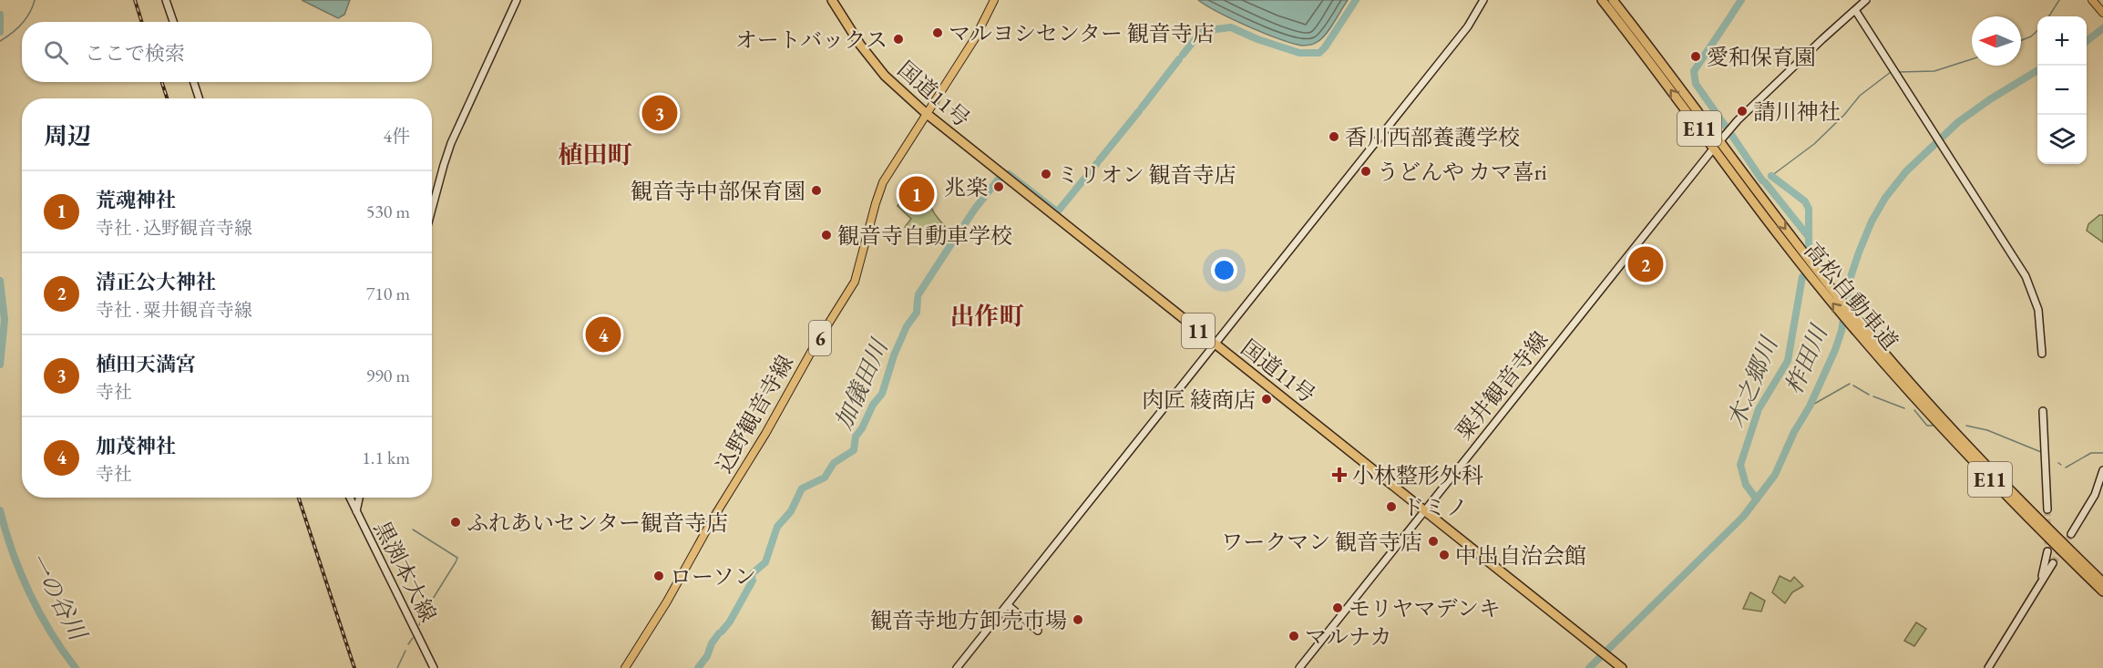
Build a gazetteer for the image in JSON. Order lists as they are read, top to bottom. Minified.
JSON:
{"streets":{"highway":["国道11号","E11","高松自動車道","11"],"main road":["6","込野観音寺線"],"street":["粟井観音寺線","黒渕本大線"]},"crossings":[["国道11号","粟井観音寺線"],["国道11号","込野観音寺線"]],"districts":["植田町","出作町"],"water":["柞田川","木之郷川","加儀田川","一の谷川"],"places":{"other":["マルヨシセンター 観音寺店","オートバックス","愛和保育園","請川神社","香川西部養護学校","うどんや カマ喜ri","ミリオン 観音寺店","兆楽","観音寺中部保育園","観音寺自動車学校","肉匠 綾商店","ドミノ","ふれあいセンター観音寺店","ワークマン 観音寺店","中出自治会館","ローソン","モリヤマデンキ","観音寺地方卸売市場","マルナカ"],"health":["小林整形外科"]},"north":"left","page":{"map_buttons":["+","−"],"search":"ここで検索","pins":["3","1","2","4"],"heading":["周辺","4件"],"list":[{"mark":"1","name":"荒魂神社","note":"寺社 · 込野観音寺線","value":"530 m"},{"mark":"2","name":"清正公大神社","note":"寺社 · 粟井観音寺線","value":"710 m"},{"mark":"3","name":"植田天満宮","note":"寺社","value":"990 m"},{"mark":"4","name":"加茂神社","note":"寺社","value":"1.1 km"}]}}
